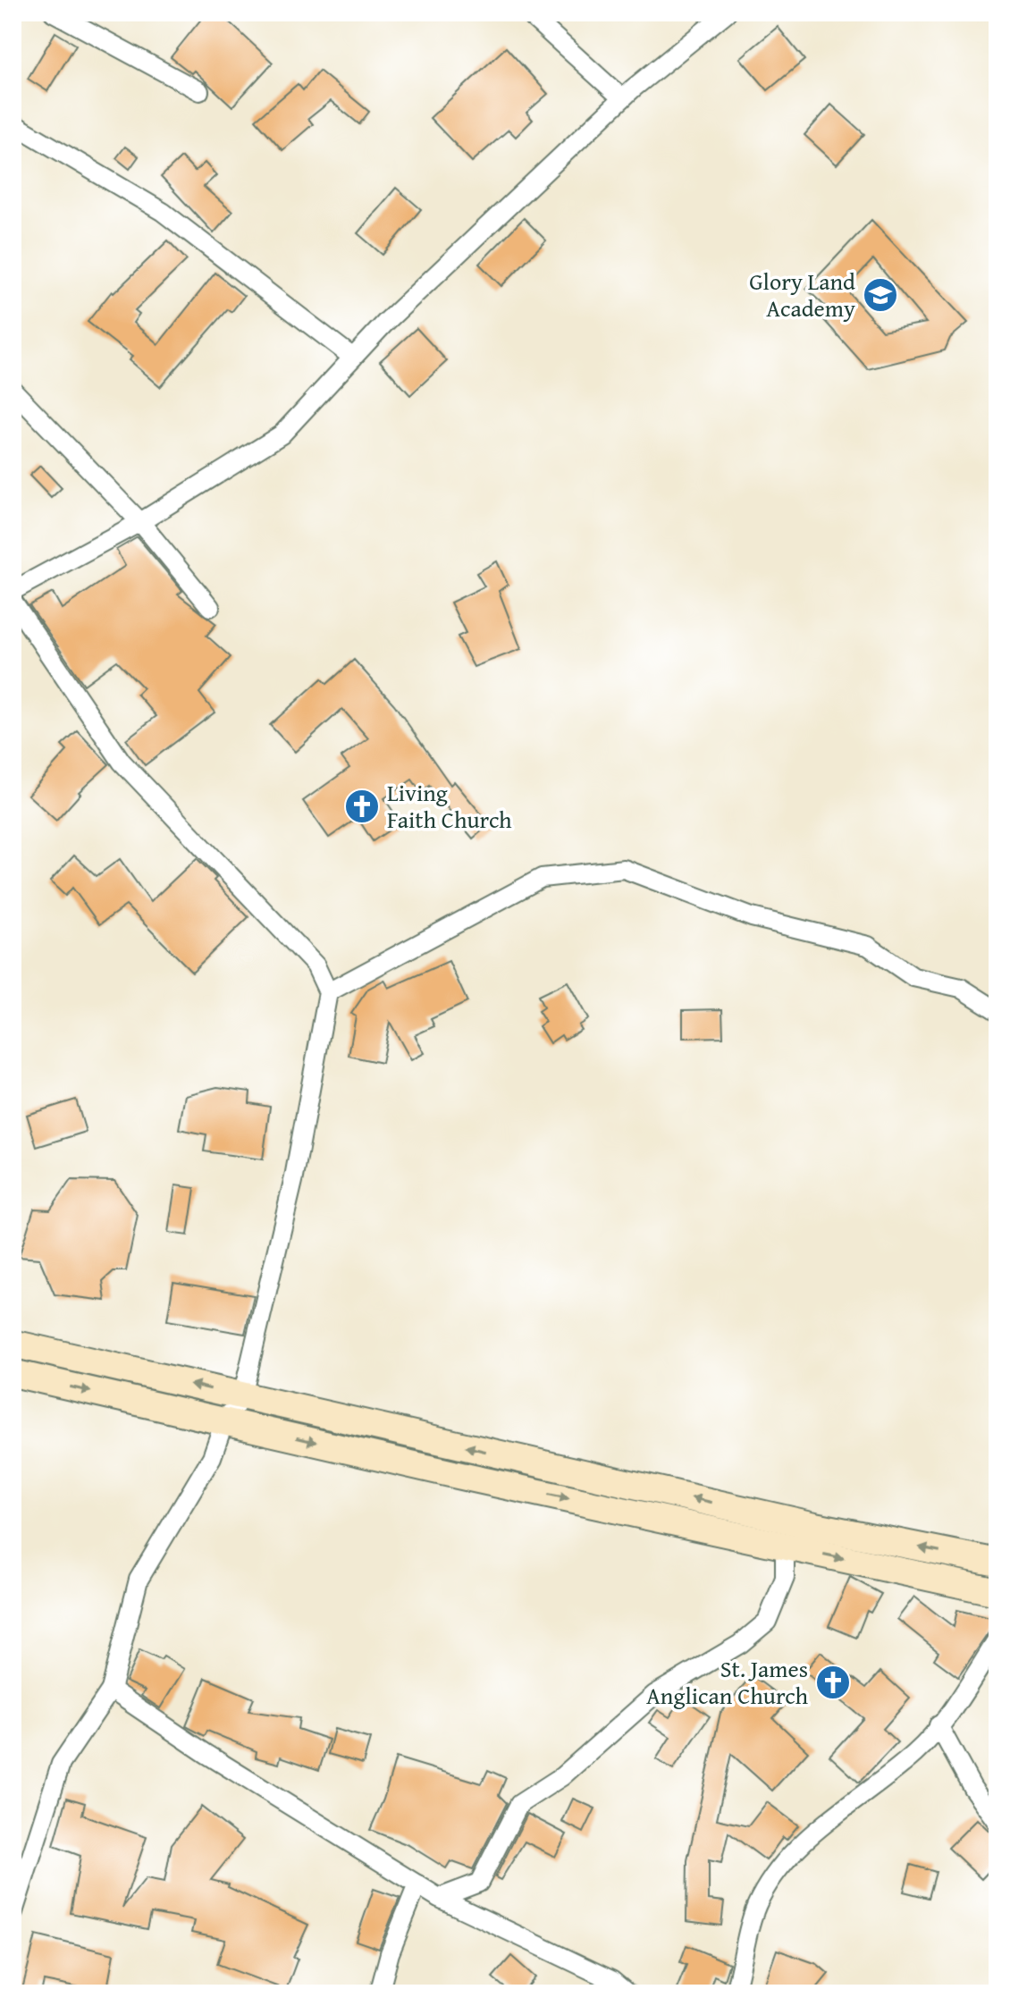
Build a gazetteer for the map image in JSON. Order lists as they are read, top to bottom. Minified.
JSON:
{"places":{"school or university":["Glory Land Academy"],"church":["Living Faith Church","St. James Anglican Church"]}}
